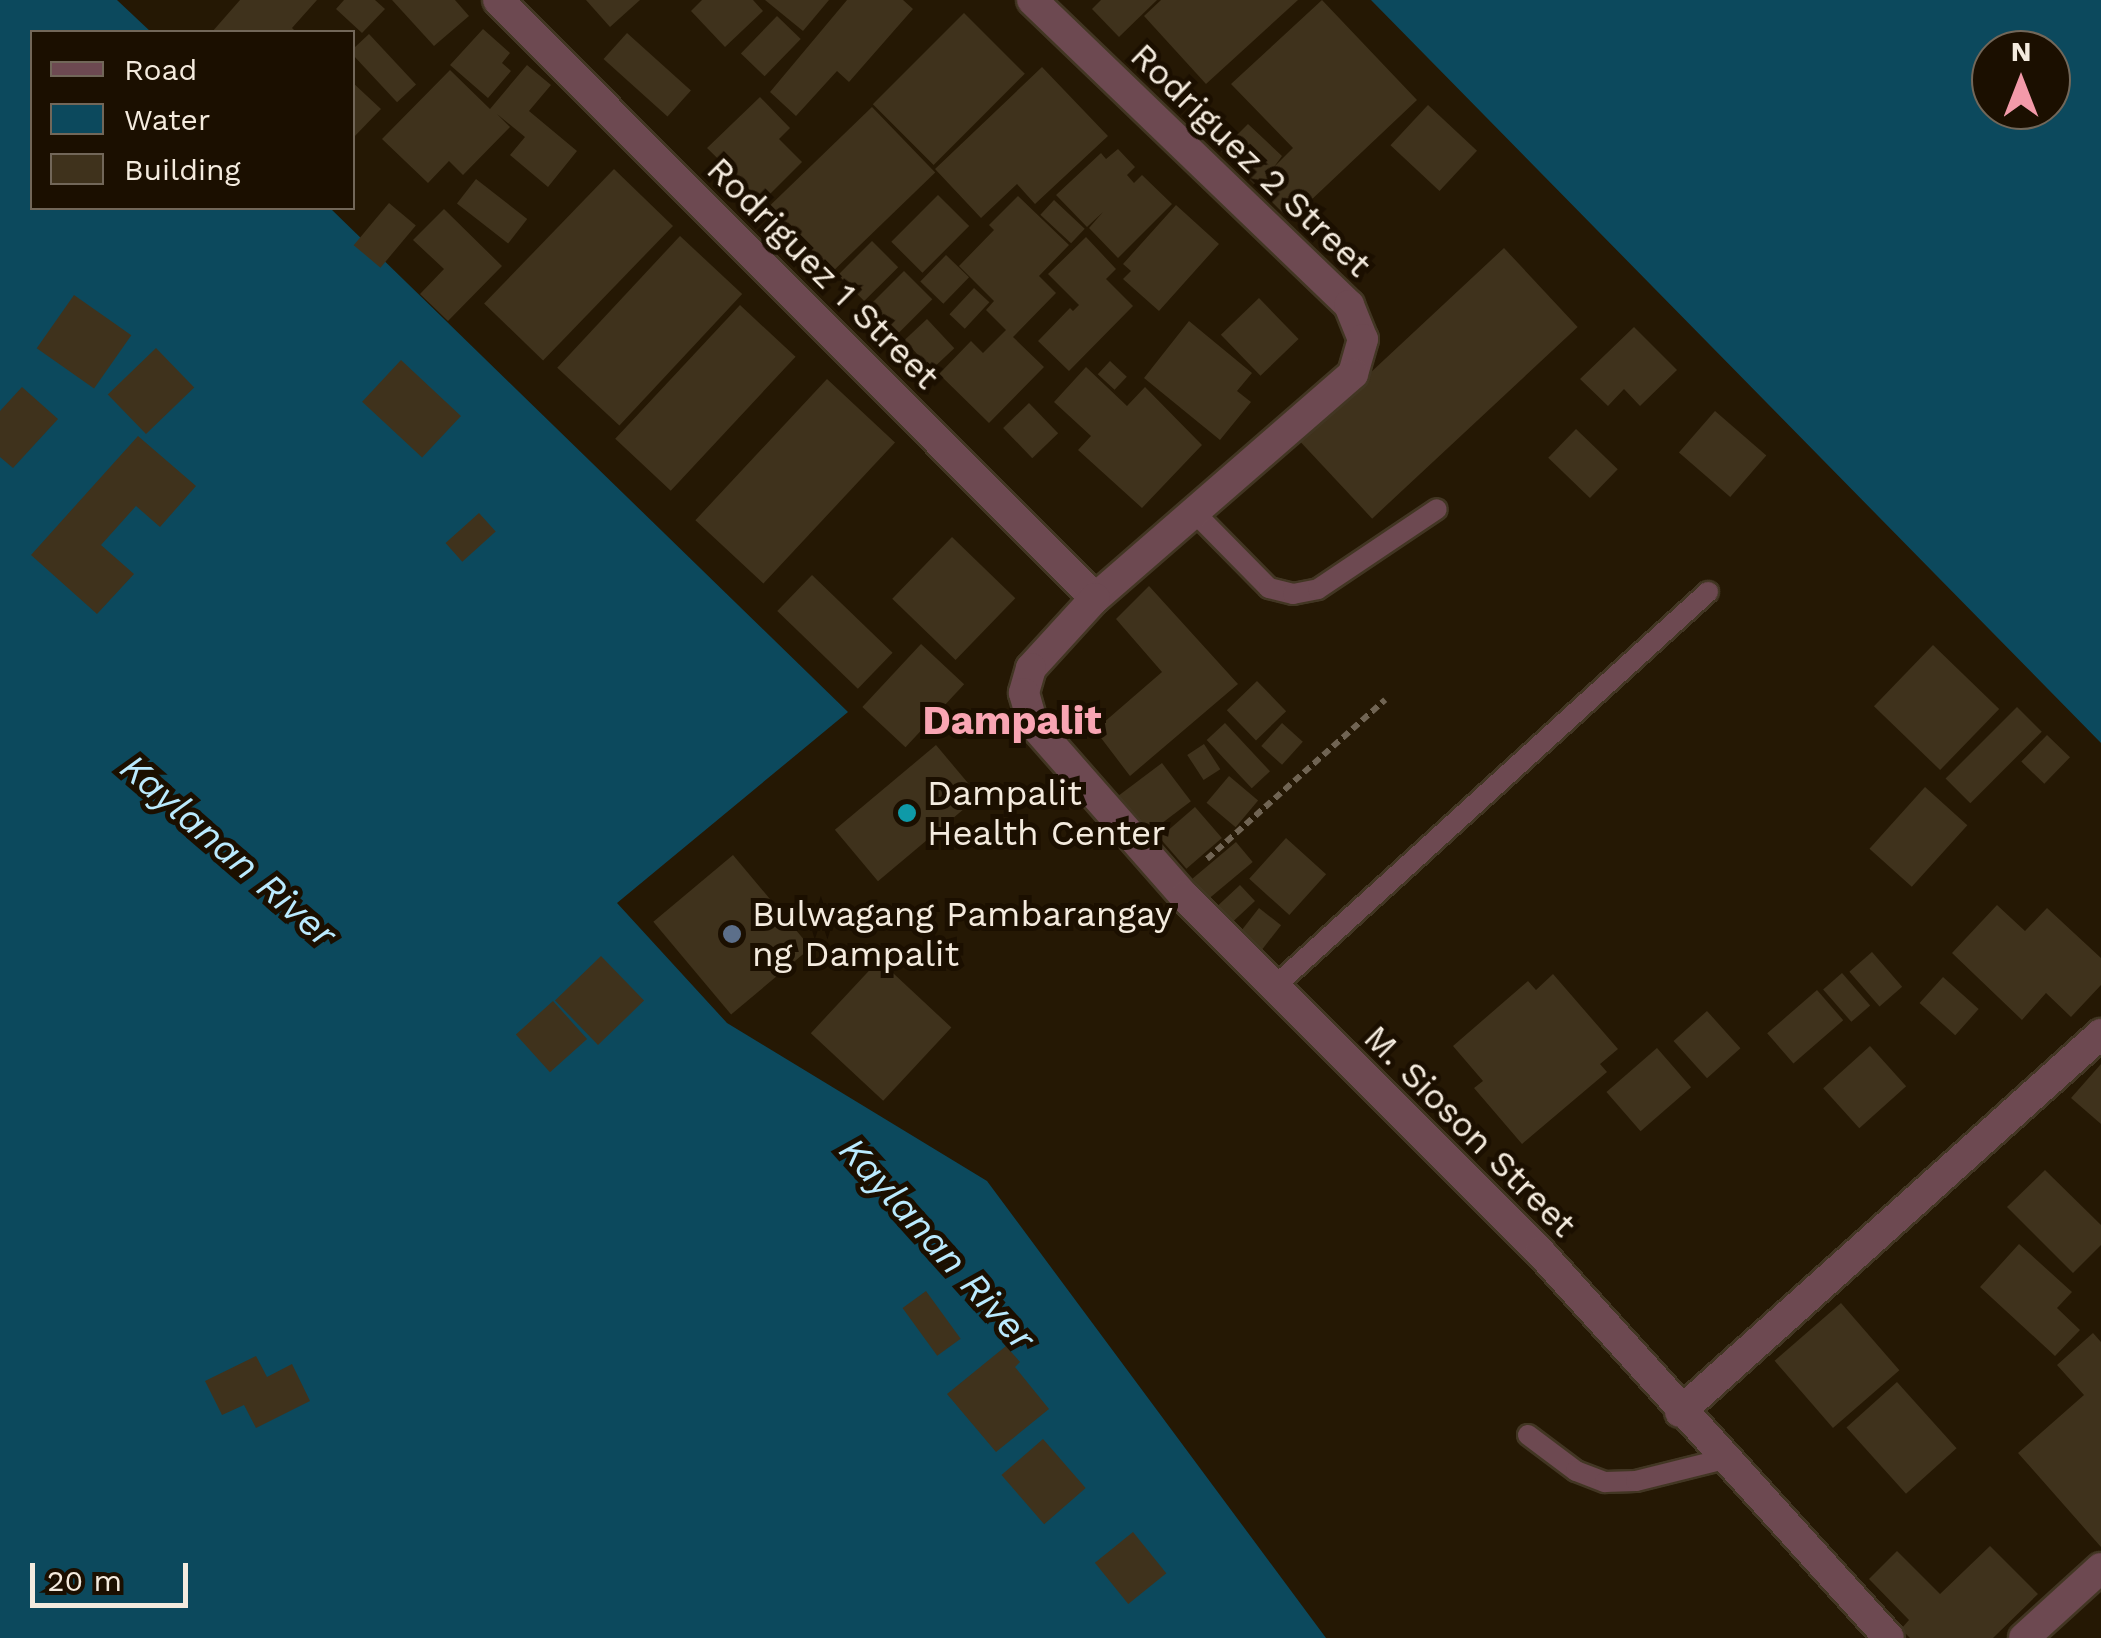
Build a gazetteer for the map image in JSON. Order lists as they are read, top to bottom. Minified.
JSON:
{"streets":{"street":["Rodriguez 2 Street","Rodriguez 1 Street","M. Sioson Street"]},"crossings":[["Rodriguez 1 Street","M. Sioson Street"]],"districts":["Dampalit"],"water":["Kaylanan River"],"places":["Dampalit Health Center","Bulwagang Pambarangay ng Dampalit"],"legend":["Road","Water","Building"],"scale_bar":"20 m","north":"top"}
